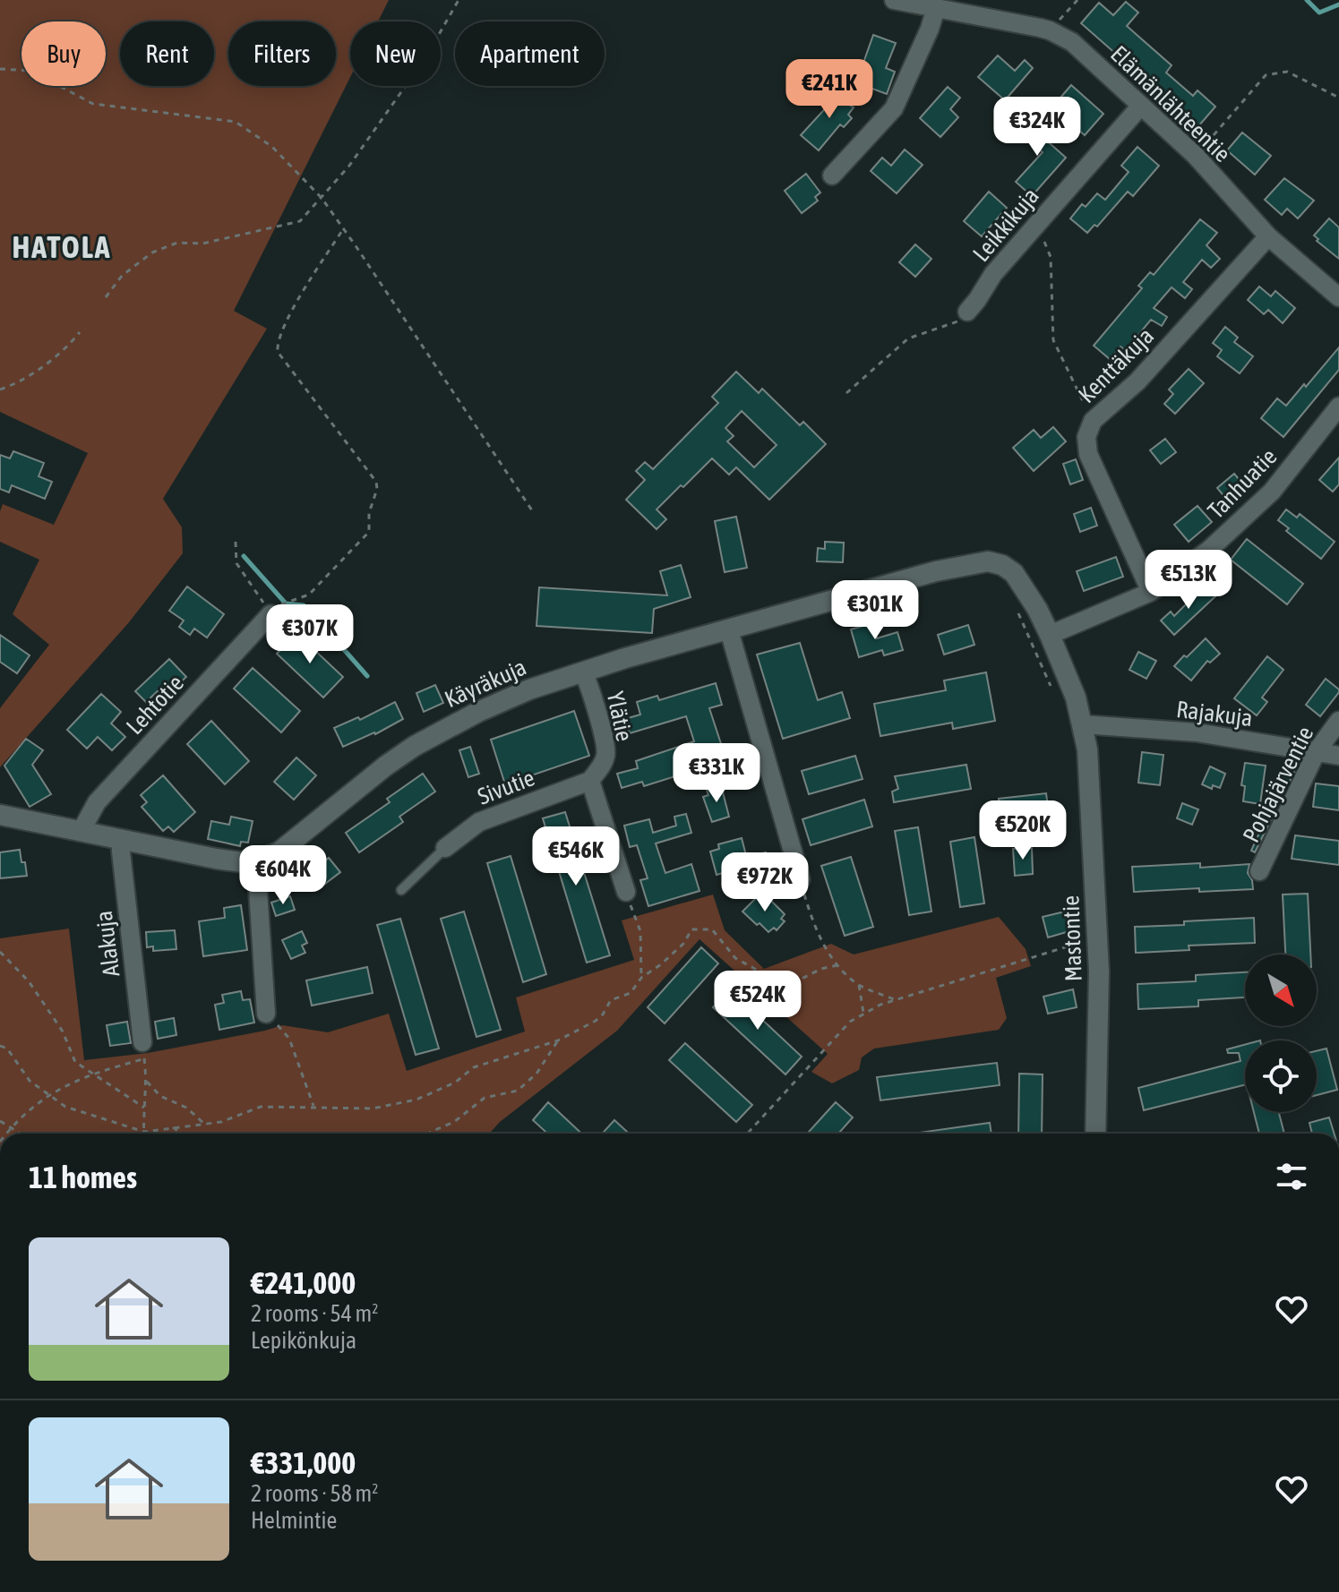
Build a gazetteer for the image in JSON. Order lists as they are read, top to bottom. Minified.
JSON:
{"streets":{"street":["Elämänlähteentie","Leikkikuja","Kenttäkuja","Tanhuatie","Käyräkuja","Lehtotie","Rajakuja","Ylätie","Pohjajärventie","Sivutie","Mastontie","Alakuja"]},"crossings":[["Elämänlähteentie","Leikkikuja"],["Elämänlähteentie","Kenttäkuja"],["Kenttäkuja","Tanhuatie"],["Tanhuatie","Mastontie"],["Käyräkuja","Ylätie"],["Käyräkuja","Mastontie"],["Rajakuja","Pohjajärventie"],["Rajakuja","Mastontie"],["Ylätie","Sivutie"]],"districts":["HATOLA"],"north":"bottom right","page":{"chip":["Buy","Rent","Filters","New","Apartment"],"price":["€241K","€324K","€513K","€301K","€307K","€331K","€520K","€546K","€604K","€972K","€524K"],"heading":"11 homes","list":[{"name":"€241,000","note":"2 rooms · 54 m² · Lepikönkuja"},{"name":"€331,000","note":"2 rooms · 58 m² · Helmintie"}]}}
